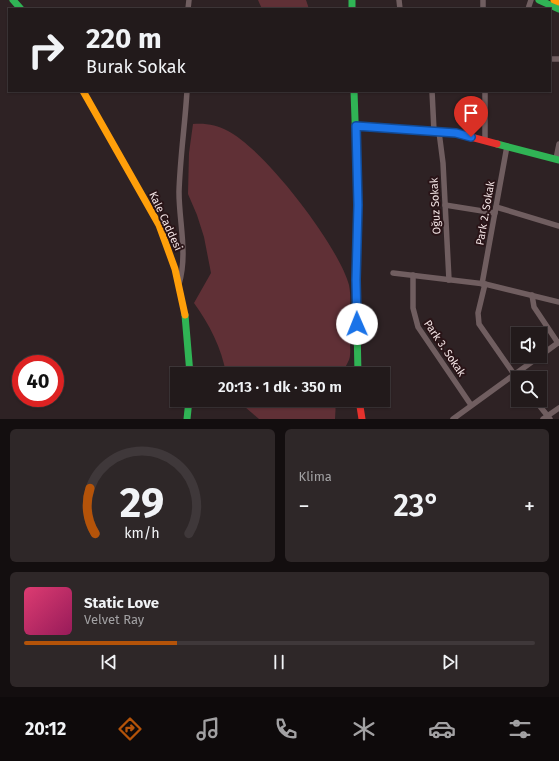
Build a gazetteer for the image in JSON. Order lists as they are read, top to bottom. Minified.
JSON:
{"streets":{"street":["Oğuz Sokak","Park 2. Sokak","Kale Caddesi","Park 3. Sokak"]},"page":{"turn":["220 m","Burak Sokak"],"limit":"40","trip":"20:13 · 1 dk · 350 m","tile":"Klima","heat":["−","23°","+"],"song":["Static Love","Velvet Ray"],"tabs":"20:12","gauge":["29","km/h"]}}
